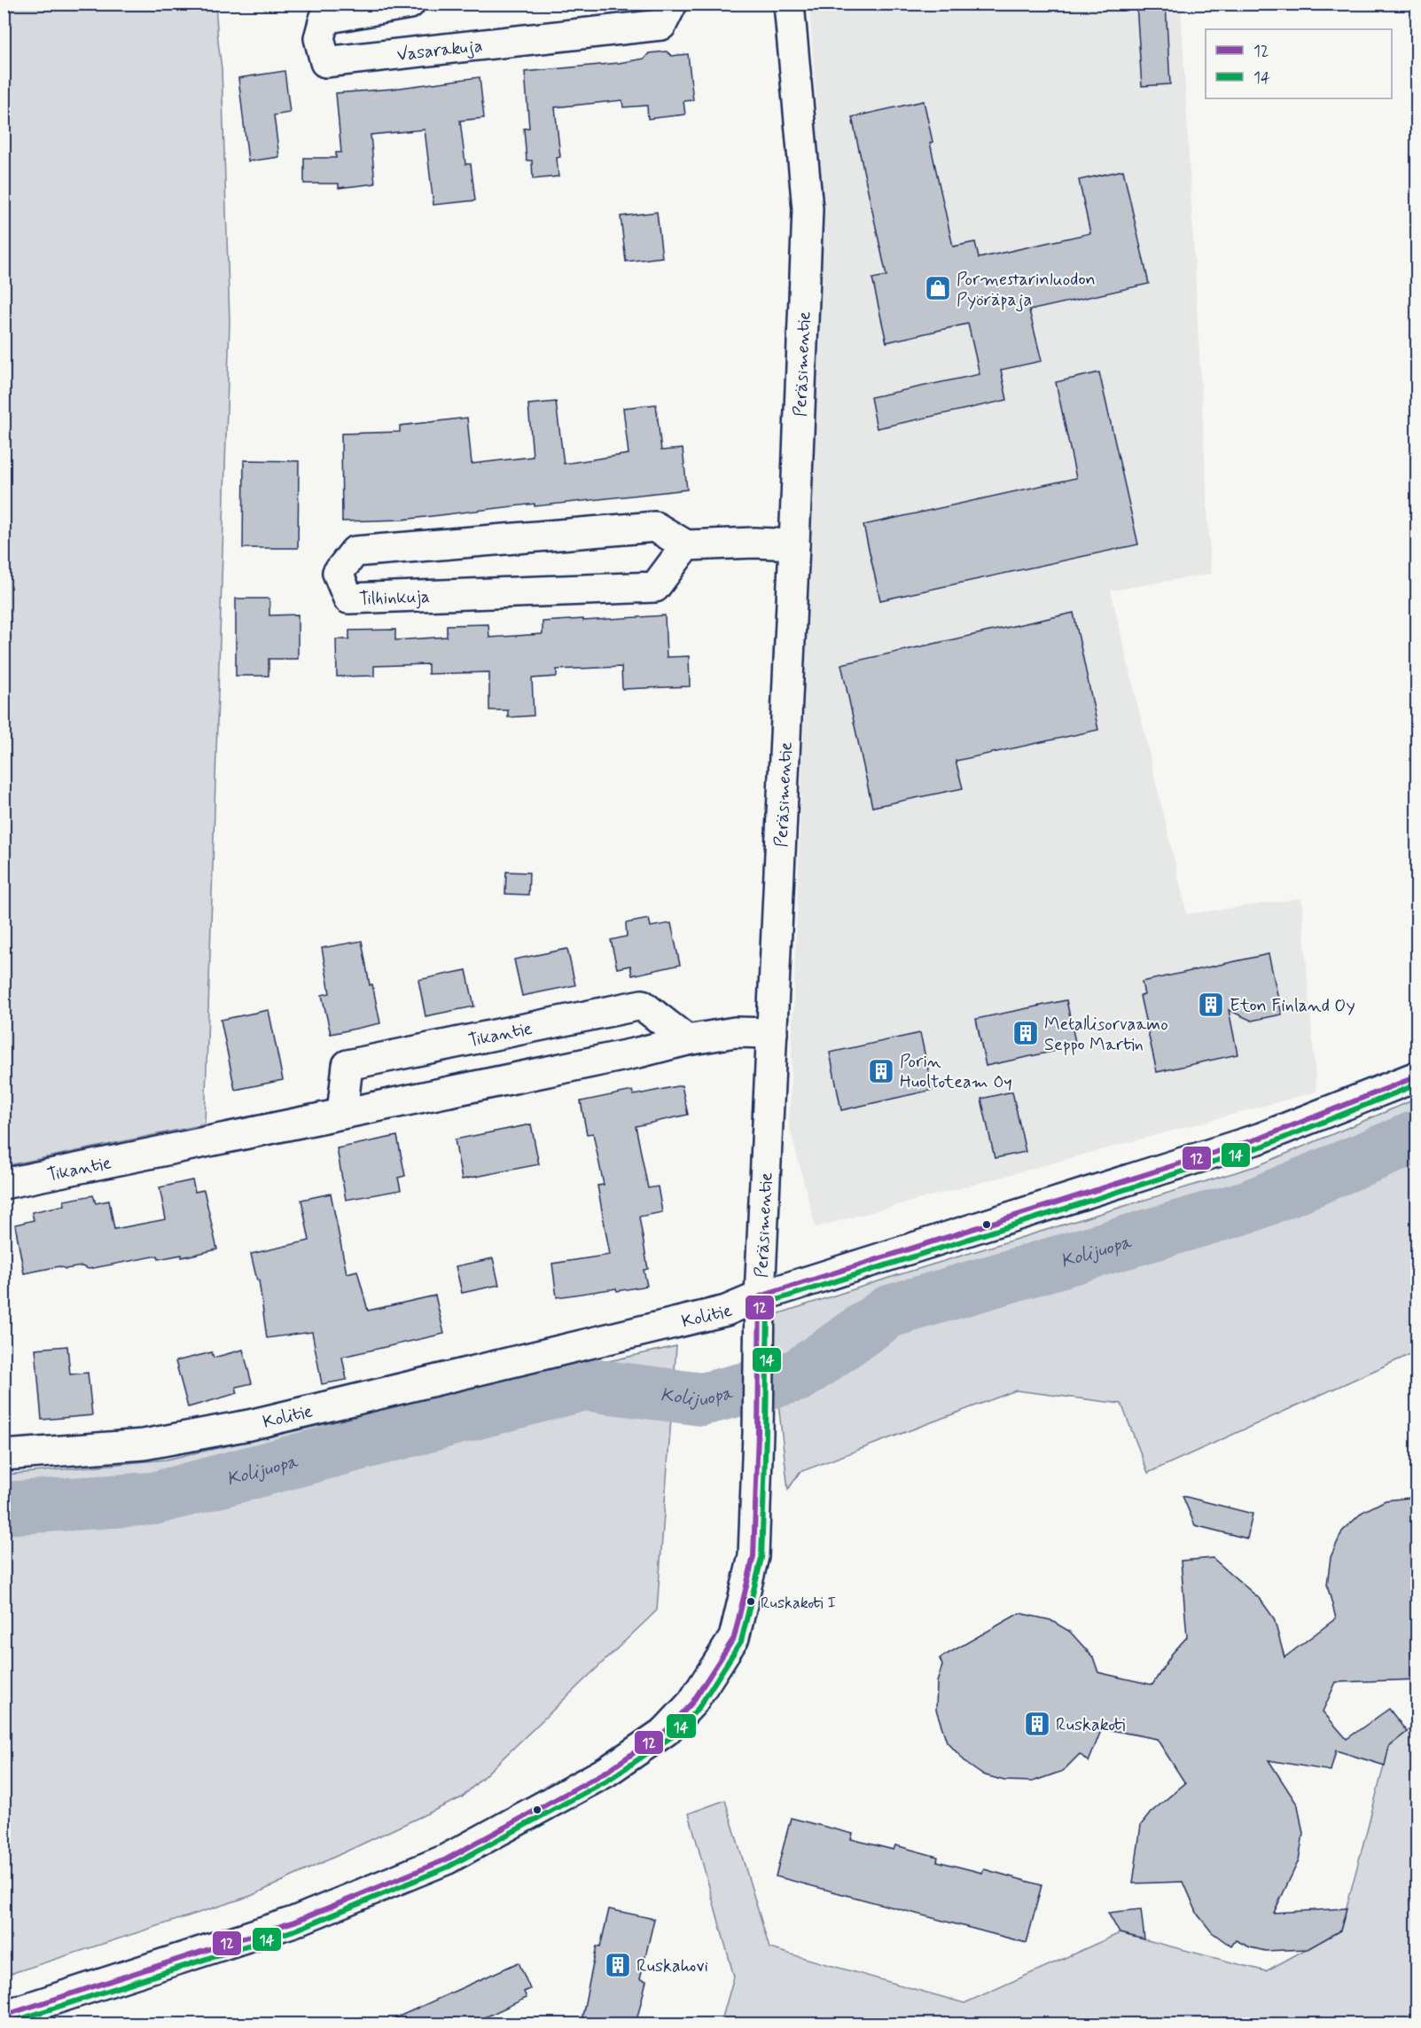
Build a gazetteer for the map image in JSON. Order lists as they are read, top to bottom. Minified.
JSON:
{"streets":{"street":["Vasarakuja","Peräsimentie","Tilhinkuja","Tikantie","Kolitie"]},"crossings":[["Peräsimentie","Tikantie"],["Peräsimentie","Kolitie"]],"water":["Kolijuopa"],"places":{"shop":["Pormestarinluodon Pyöräpaja"],"building":["Eton Finland Oy","Metallisorvaamo Seppo Martin","Porin Huoltoteam Oy","Ruskakoti","Ruskahovi"],"other":["Ruskakoti I"]},"lines":["transit line 12","transit line 14"],"legend":["12","14"]}
